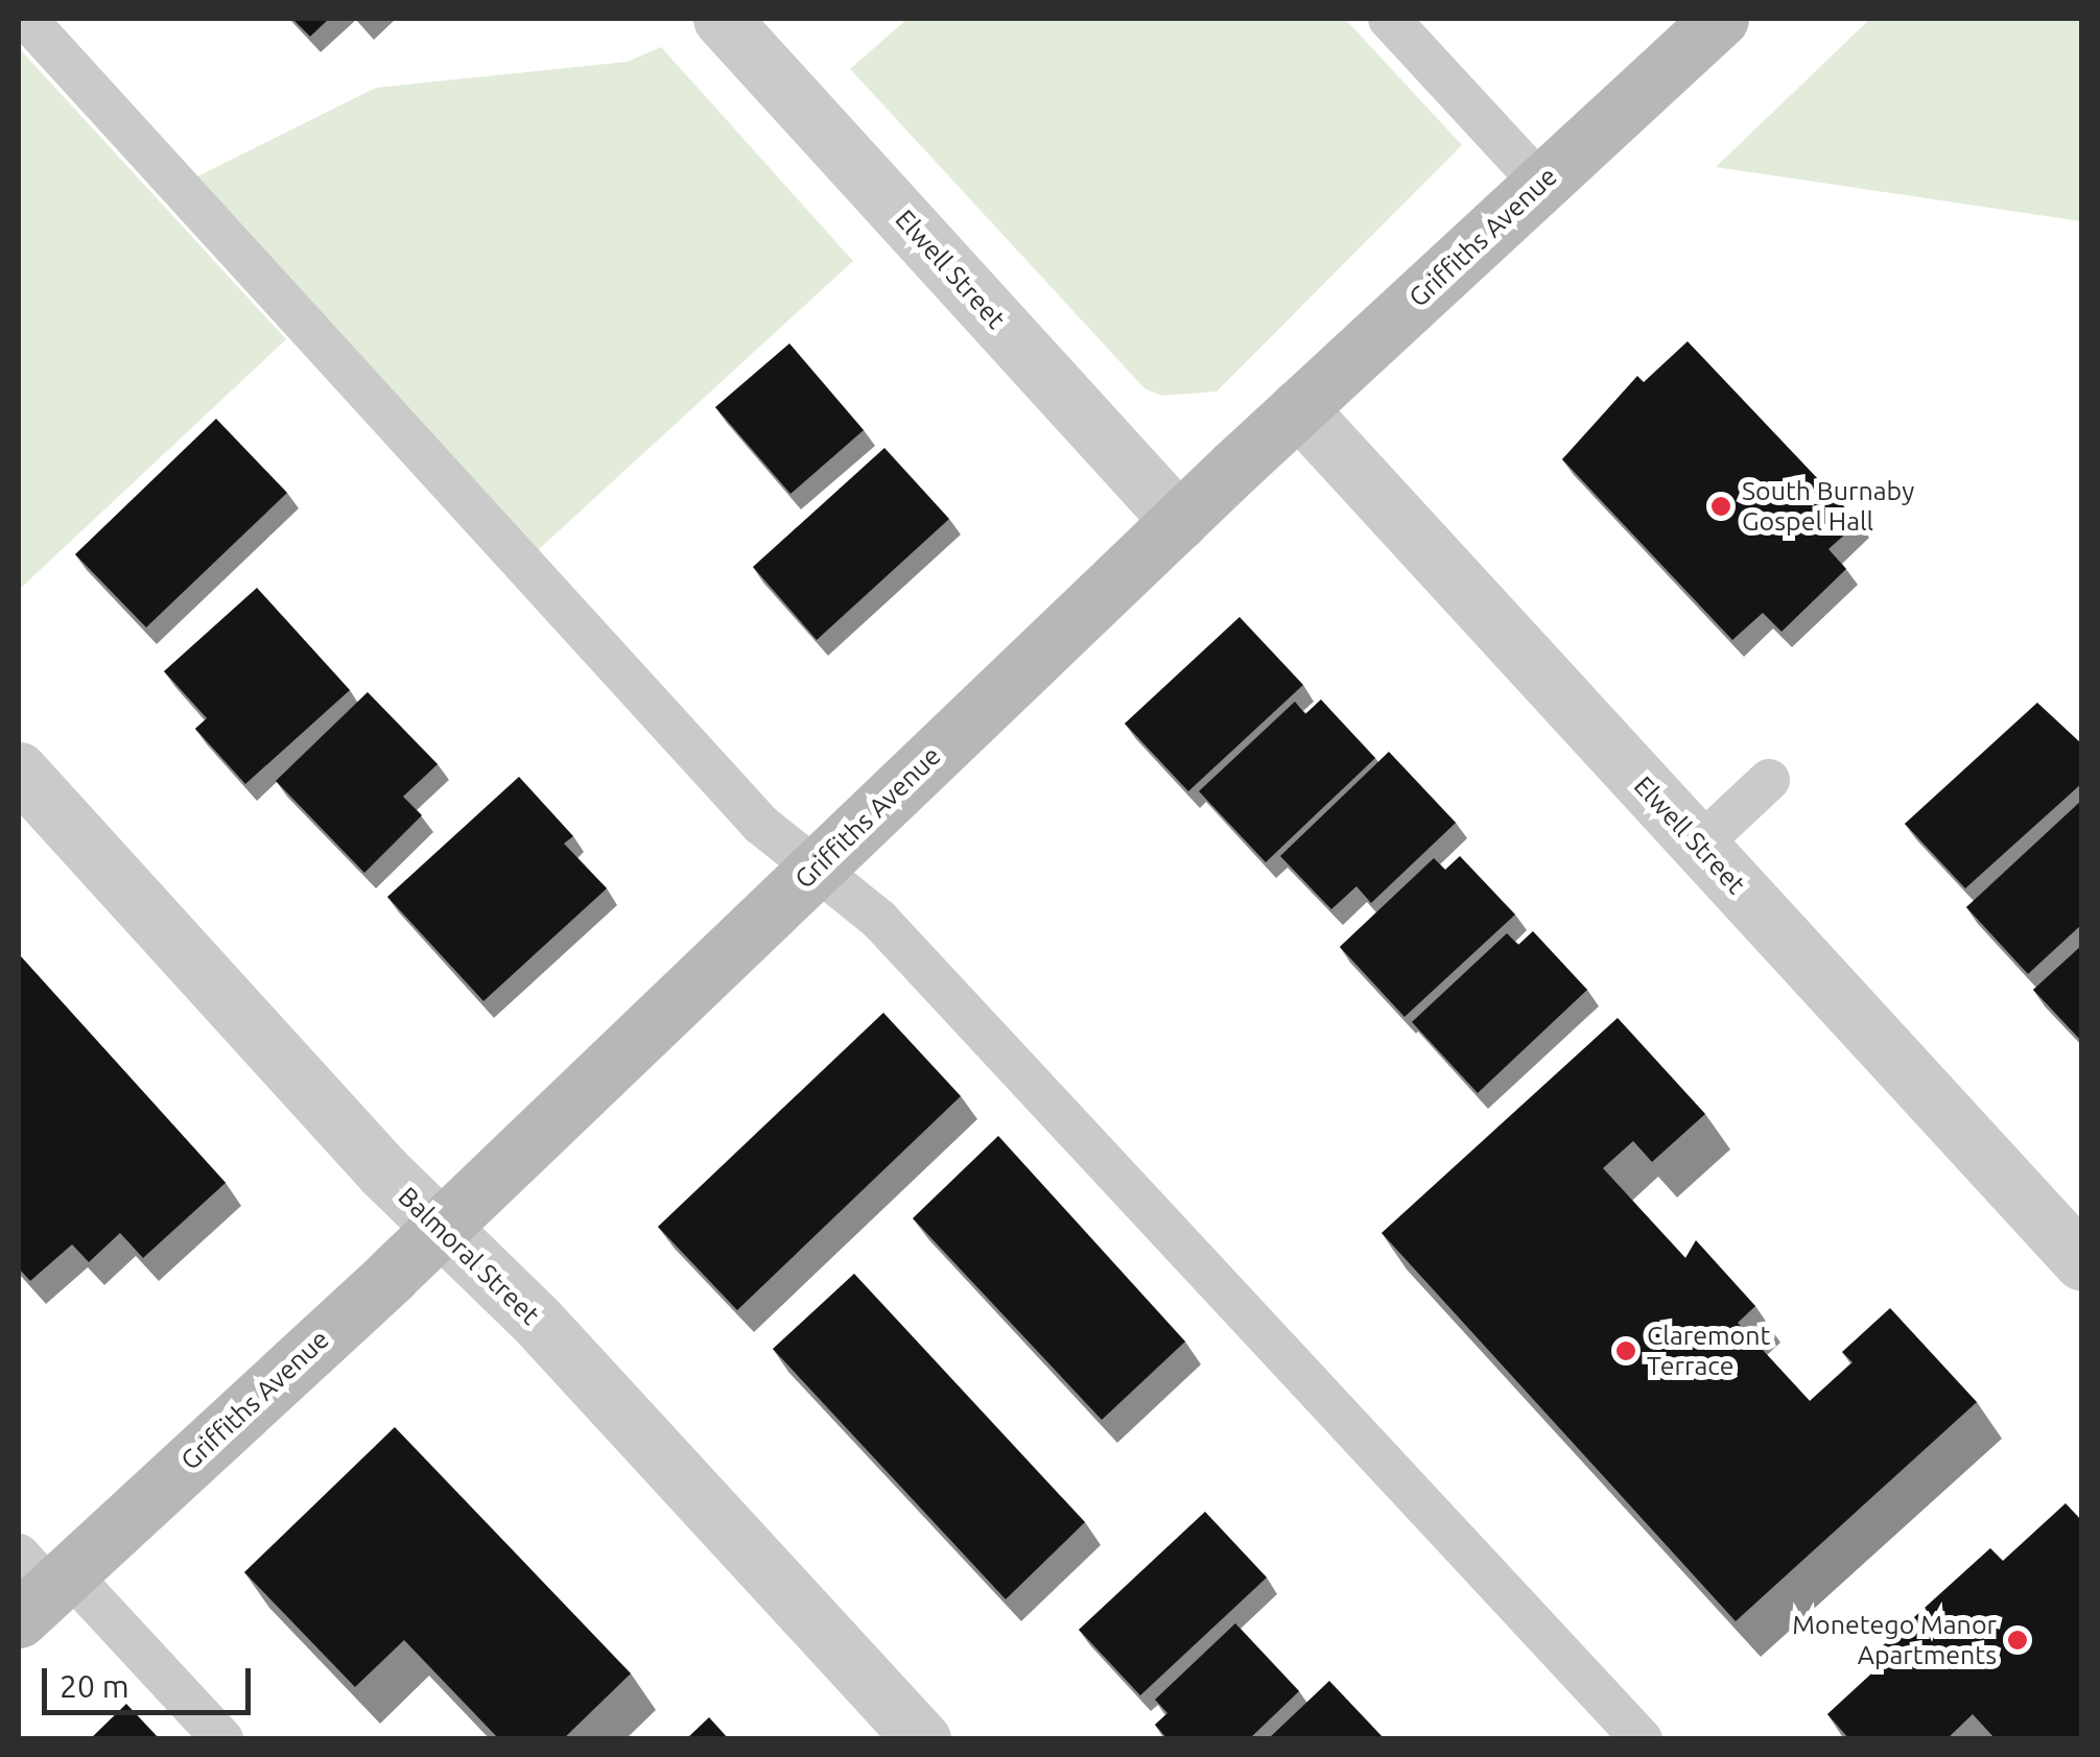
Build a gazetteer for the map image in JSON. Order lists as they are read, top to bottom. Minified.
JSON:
{"streets":{"street":["Griffiths Avenue","Elwell Street","Balmoral Street"]},"crossings":[["Griffiths Avenue","Elwell Street"],["Griffiths Avenue","Balmoral Street"]],"places":["South Burnaby Gospel Hall","Claremont Terrace","Monetego Manor Apartments"],"scale_bar":"20 m"}
